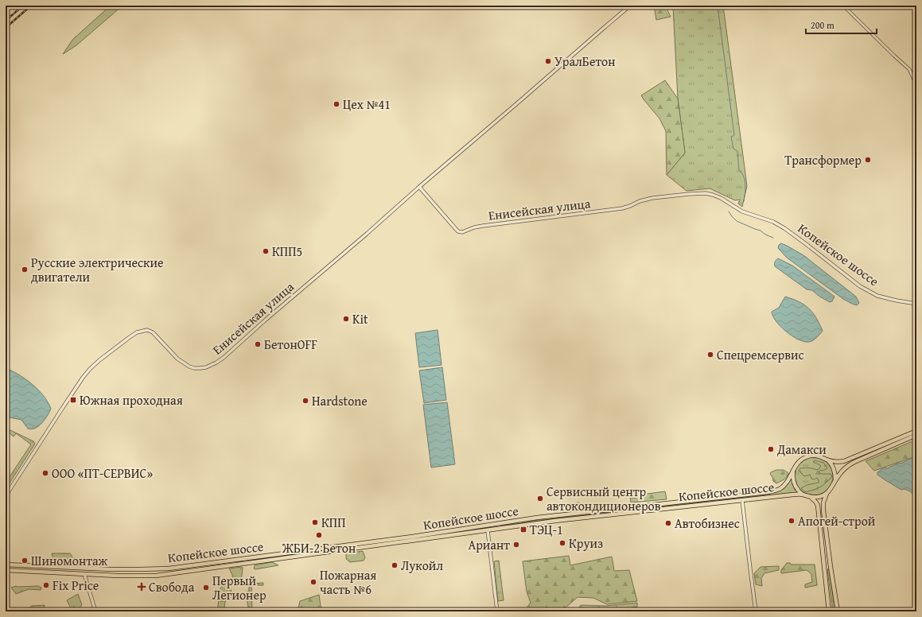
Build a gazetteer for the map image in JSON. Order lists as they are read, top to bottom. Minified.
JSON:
{"streets":{"main road":["Копейское шоссе"],"street":["Енисейская улица"]},"crossings":[["Енисейская улица","Копейское шоссе"]],"places":{"other":["УралБетон","Цех №41","Трансформер","КПП5","Русские электрические двигатели","Kit","БетонOFF","Спецремсервис","Hardstone","Дамакси","ООО «ПТ-СЕРВИС»","Сервисный центр автокондиционеров","Апогей-строй","КПП","Автобизнес","ЖБИ-2 Бетон","Круиз","Ариант","Шиномонтаж","Лукойл","Пожарная часть №6","Fix Price","Первый Легионер"],"transit":["Южная проходная","ТЭЦ-1"],"health":["Свобода"]},"scale_bar":"200 m"}
